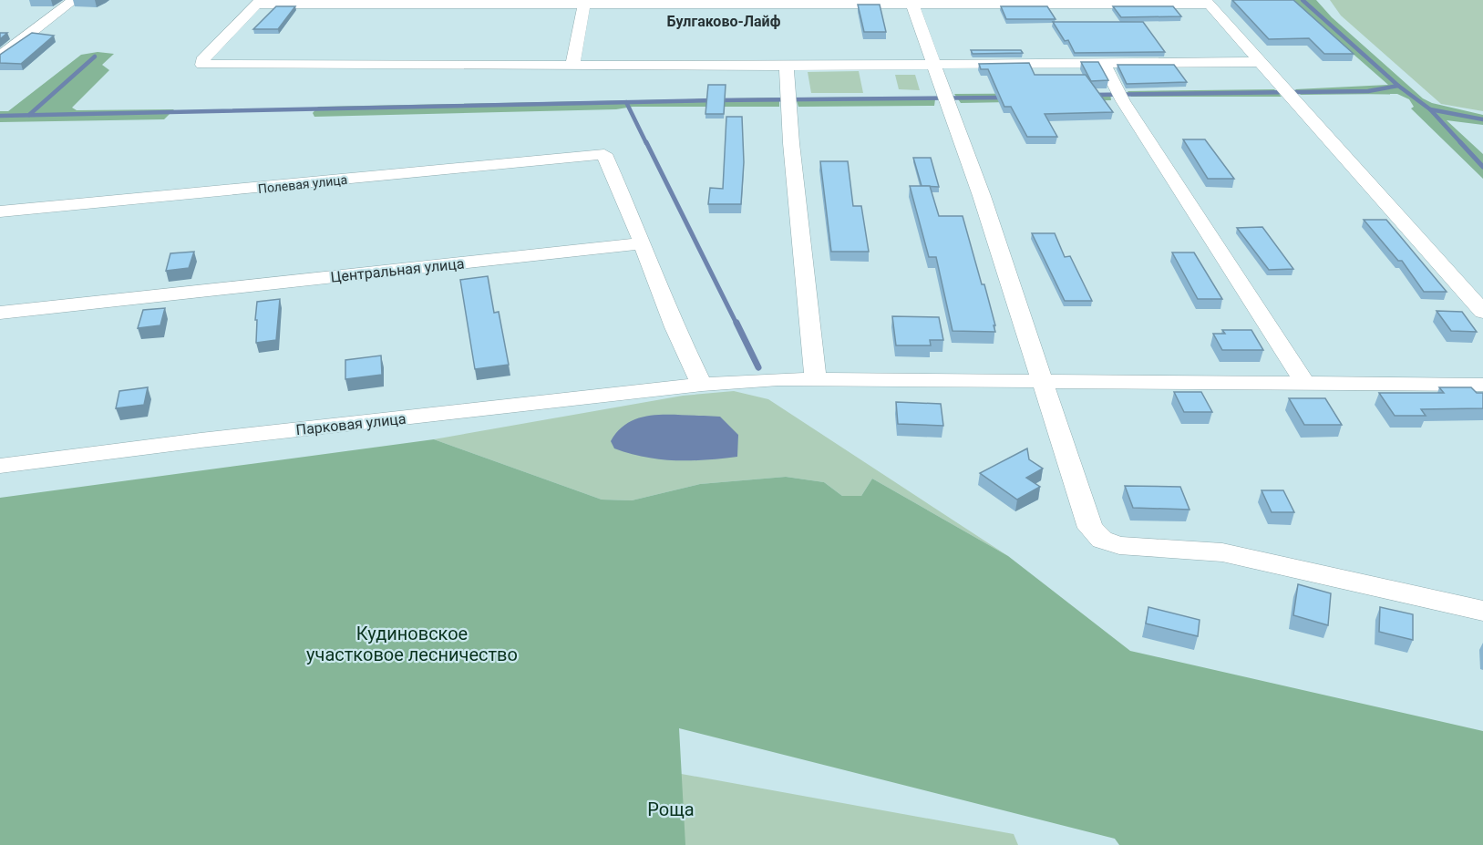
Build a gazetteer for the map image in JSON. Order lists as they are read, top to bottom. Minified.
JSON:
{"streets":{"street":["Полевая улица","Центральная улица","Парковая улица"]},"crossings":[["Полевая улица","Центральная улица"]],"districts":["Булгаково-Лайф"],"parks":["Кудиновское участковое лесничество","Роща"]}
